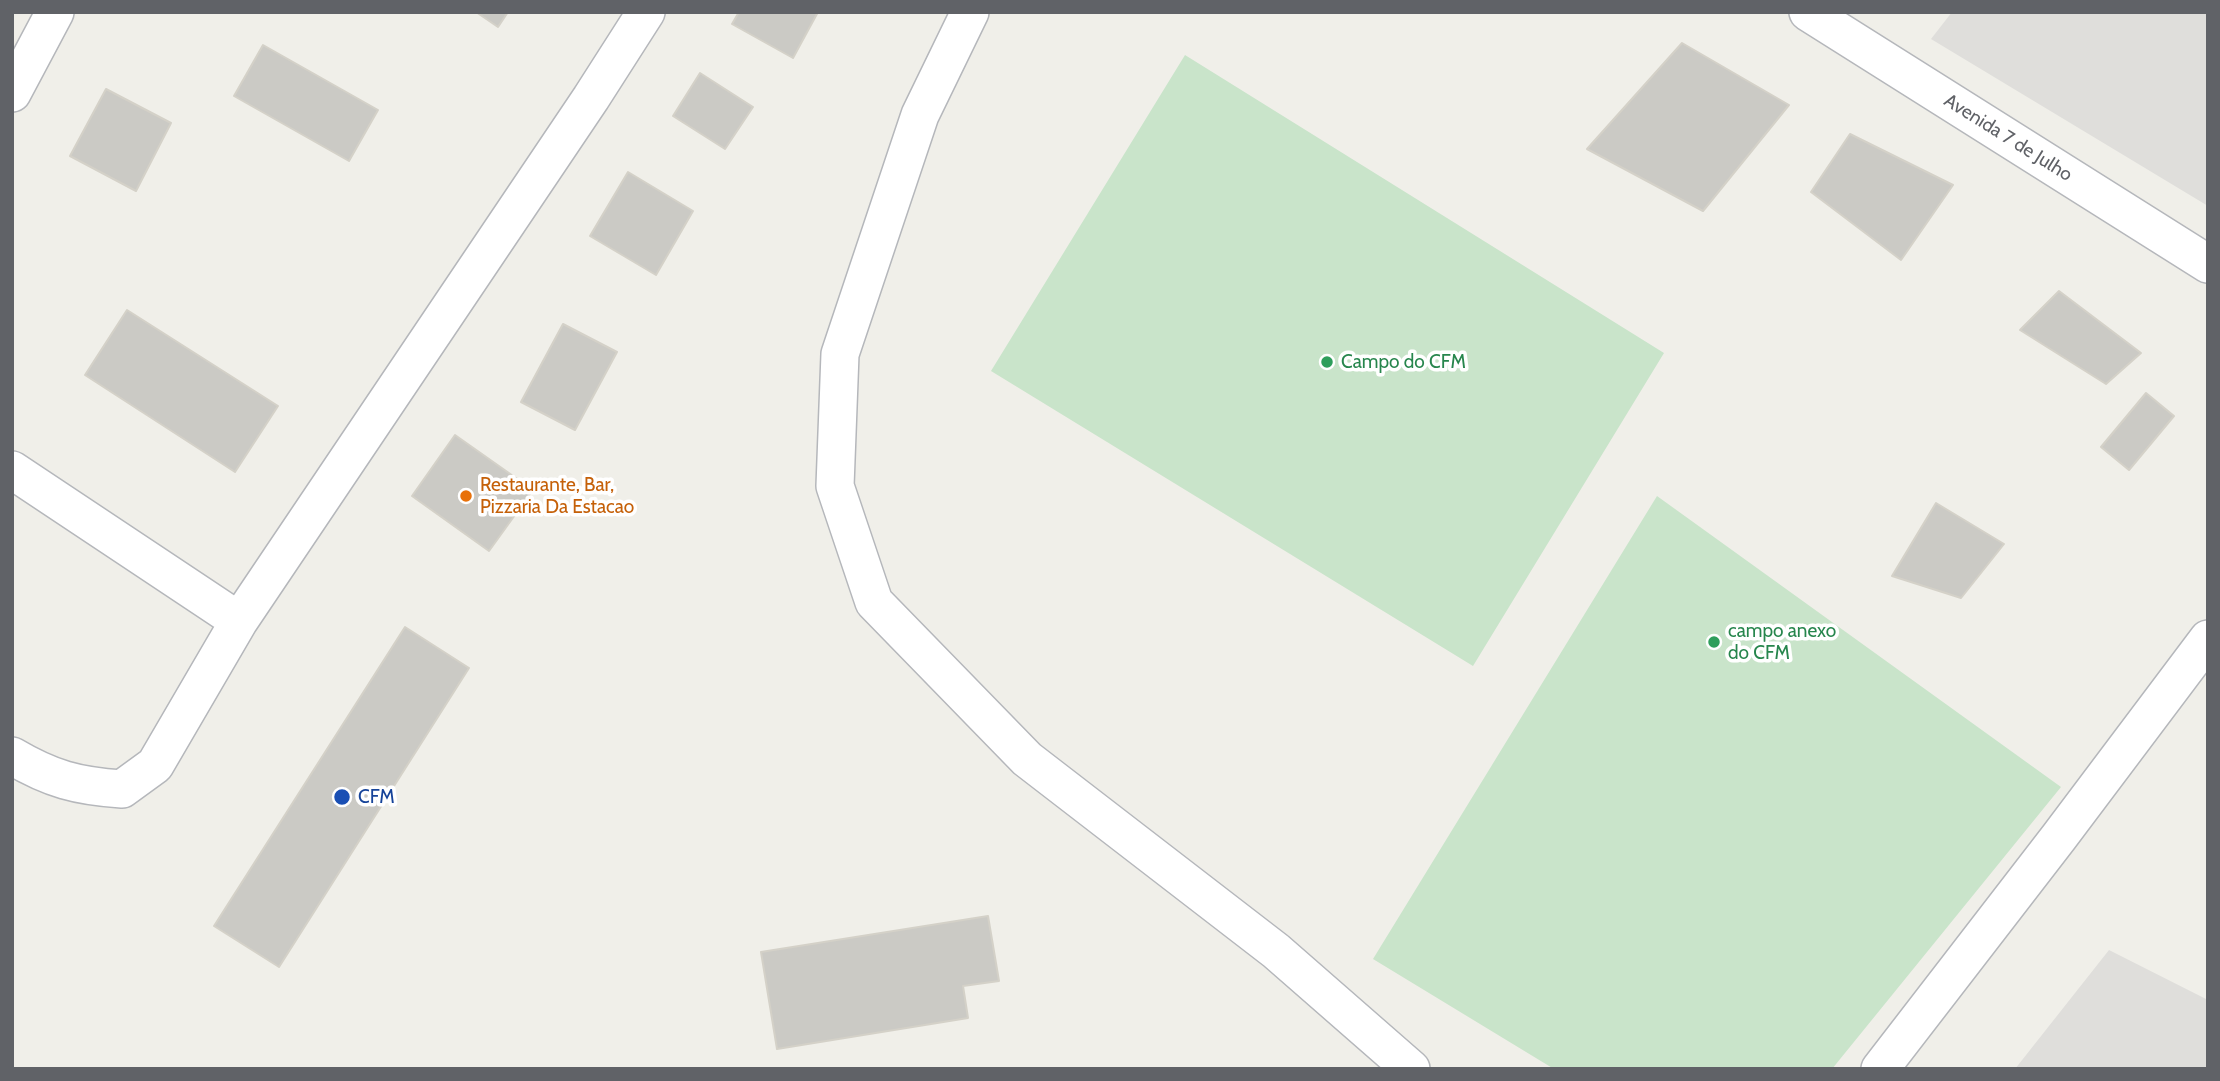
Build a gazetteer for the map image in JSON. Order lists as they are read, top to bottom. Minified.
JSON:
{"streets":{"street":["Avenida 7 de Julho"]},"places":["Campo do CFM","Restaurante, Bar, Pizzaria Da Estacao","campo anexo do CFM","CFM"]}
